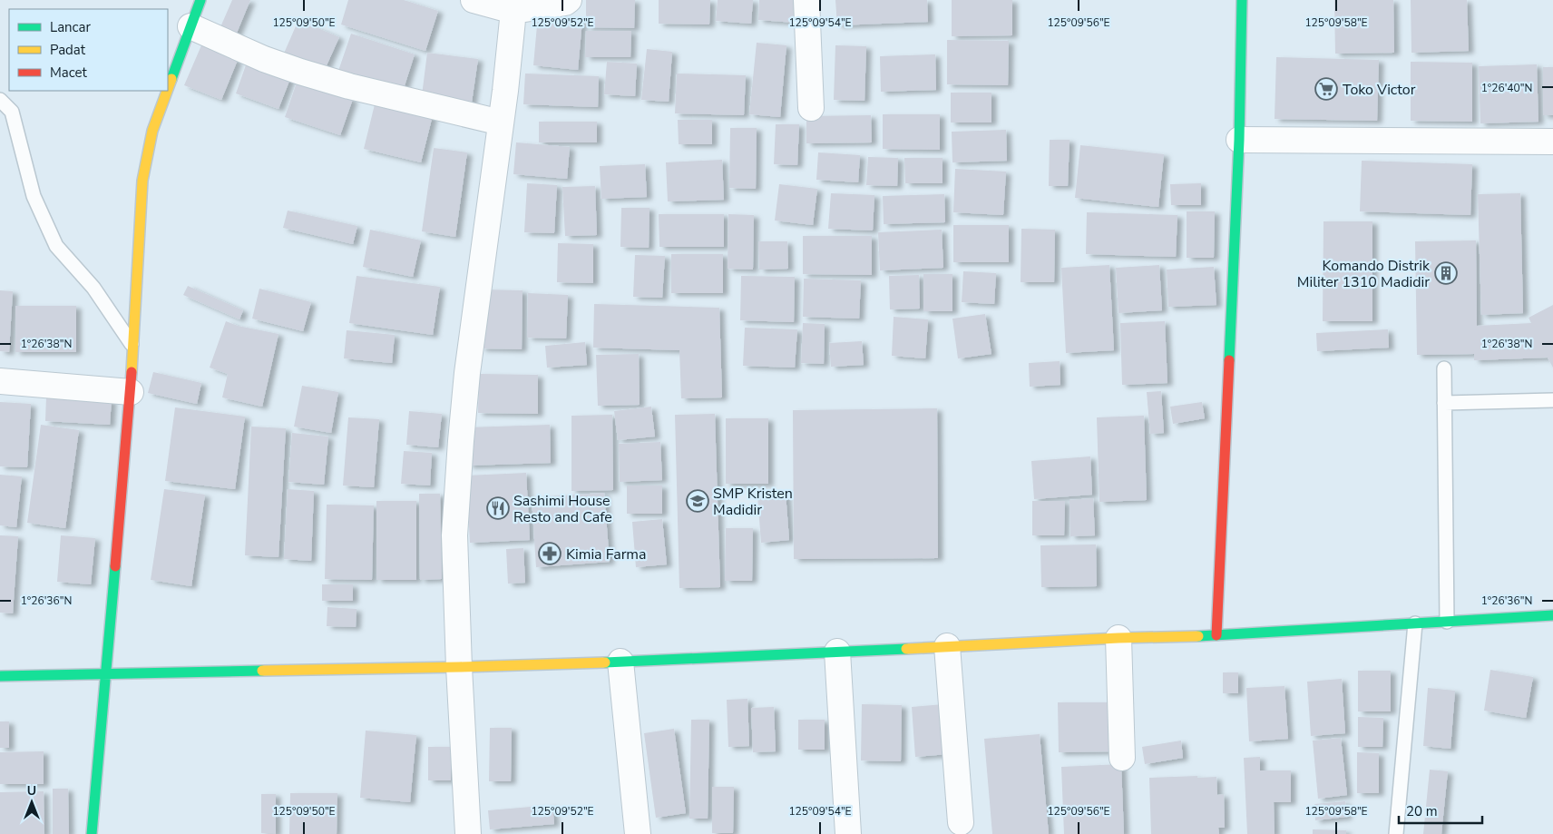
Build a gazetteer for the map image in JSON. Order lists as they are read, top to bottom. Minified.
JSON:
{"places":{"supermarket":["Toko Victor"],"building":["Komando Distrik Militer 1310 Madidir"],"school or university":["SMP Kristen Madidir"],"restaurant":["Sashimi House Resto and Cafe"],"pharmacy":["Kimia Farma"]},"legend":["Lancar","Padat","Macet"],"scale_bar":"20 m","north":"top","coordinates":["125°09'50\"E","125°09'52\"E","125°09'54\"E","125°09'56\"E","125°09'58\"E","1°26'40\"N","1°26'38\"N","1°26'36\"N"]}
